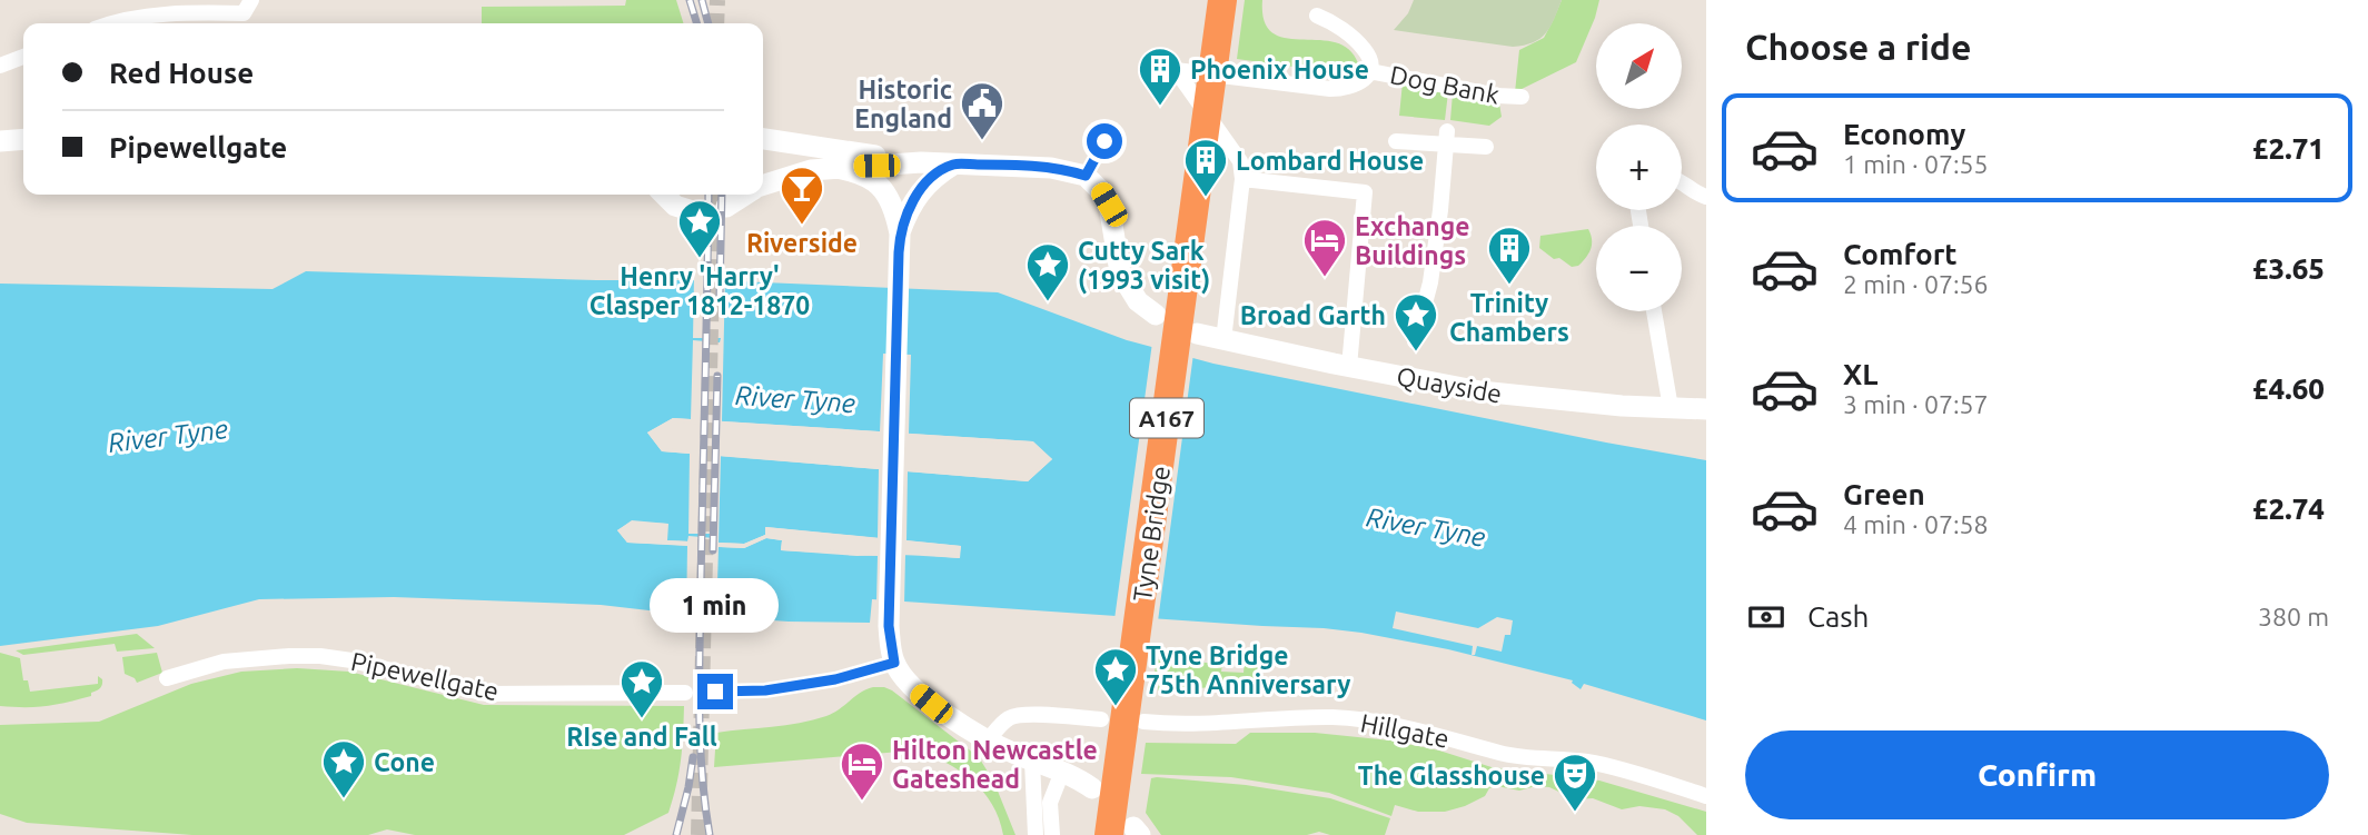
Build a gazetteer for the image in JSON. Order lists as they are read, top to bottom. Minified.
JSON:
{"streets":{"highway":["A167","Tyne Bridge"],"main road":["Quayside"],"street":["Dog Bank","Pipewellgate","Hillgate"]},"water":["River Tyne"],"places":{"building":["Phoenix House","Lombard House","Trinity Chambers"],"public building":["Historic England"],"bar":["Riverside"],"place":["Henry 'Harry' Clasper 1812-1870","Cutty Sark (1993 visit)","Broad Garth","Tyne Bridge 75th Anniversary","RIse and Fall","Cone"],"hotel":["Exchange Buildings","Hilton Newcastle Gateshead"],"theatre":["The Glasshouse"]},"north":"top right","page":{"heading":"Choose a ride","map_buttons":["+","−"],"banner":["Red House","Pipewellgate"],"list":[{"name":"Economy","note":"1 min · 07:55","value":"£2.71"},{"name":"Comfort","note":"2 min · 07:56","value":"£3.65"},{"name":"XL","note":"3 min · 07:57","value":"£4.60"},{"name":"Green","note":"4 min · 07:58","value":"£2.74"}],"pay":["Cash","380 m"],"bubble":"1 min","buttons":"Confirm"}}
